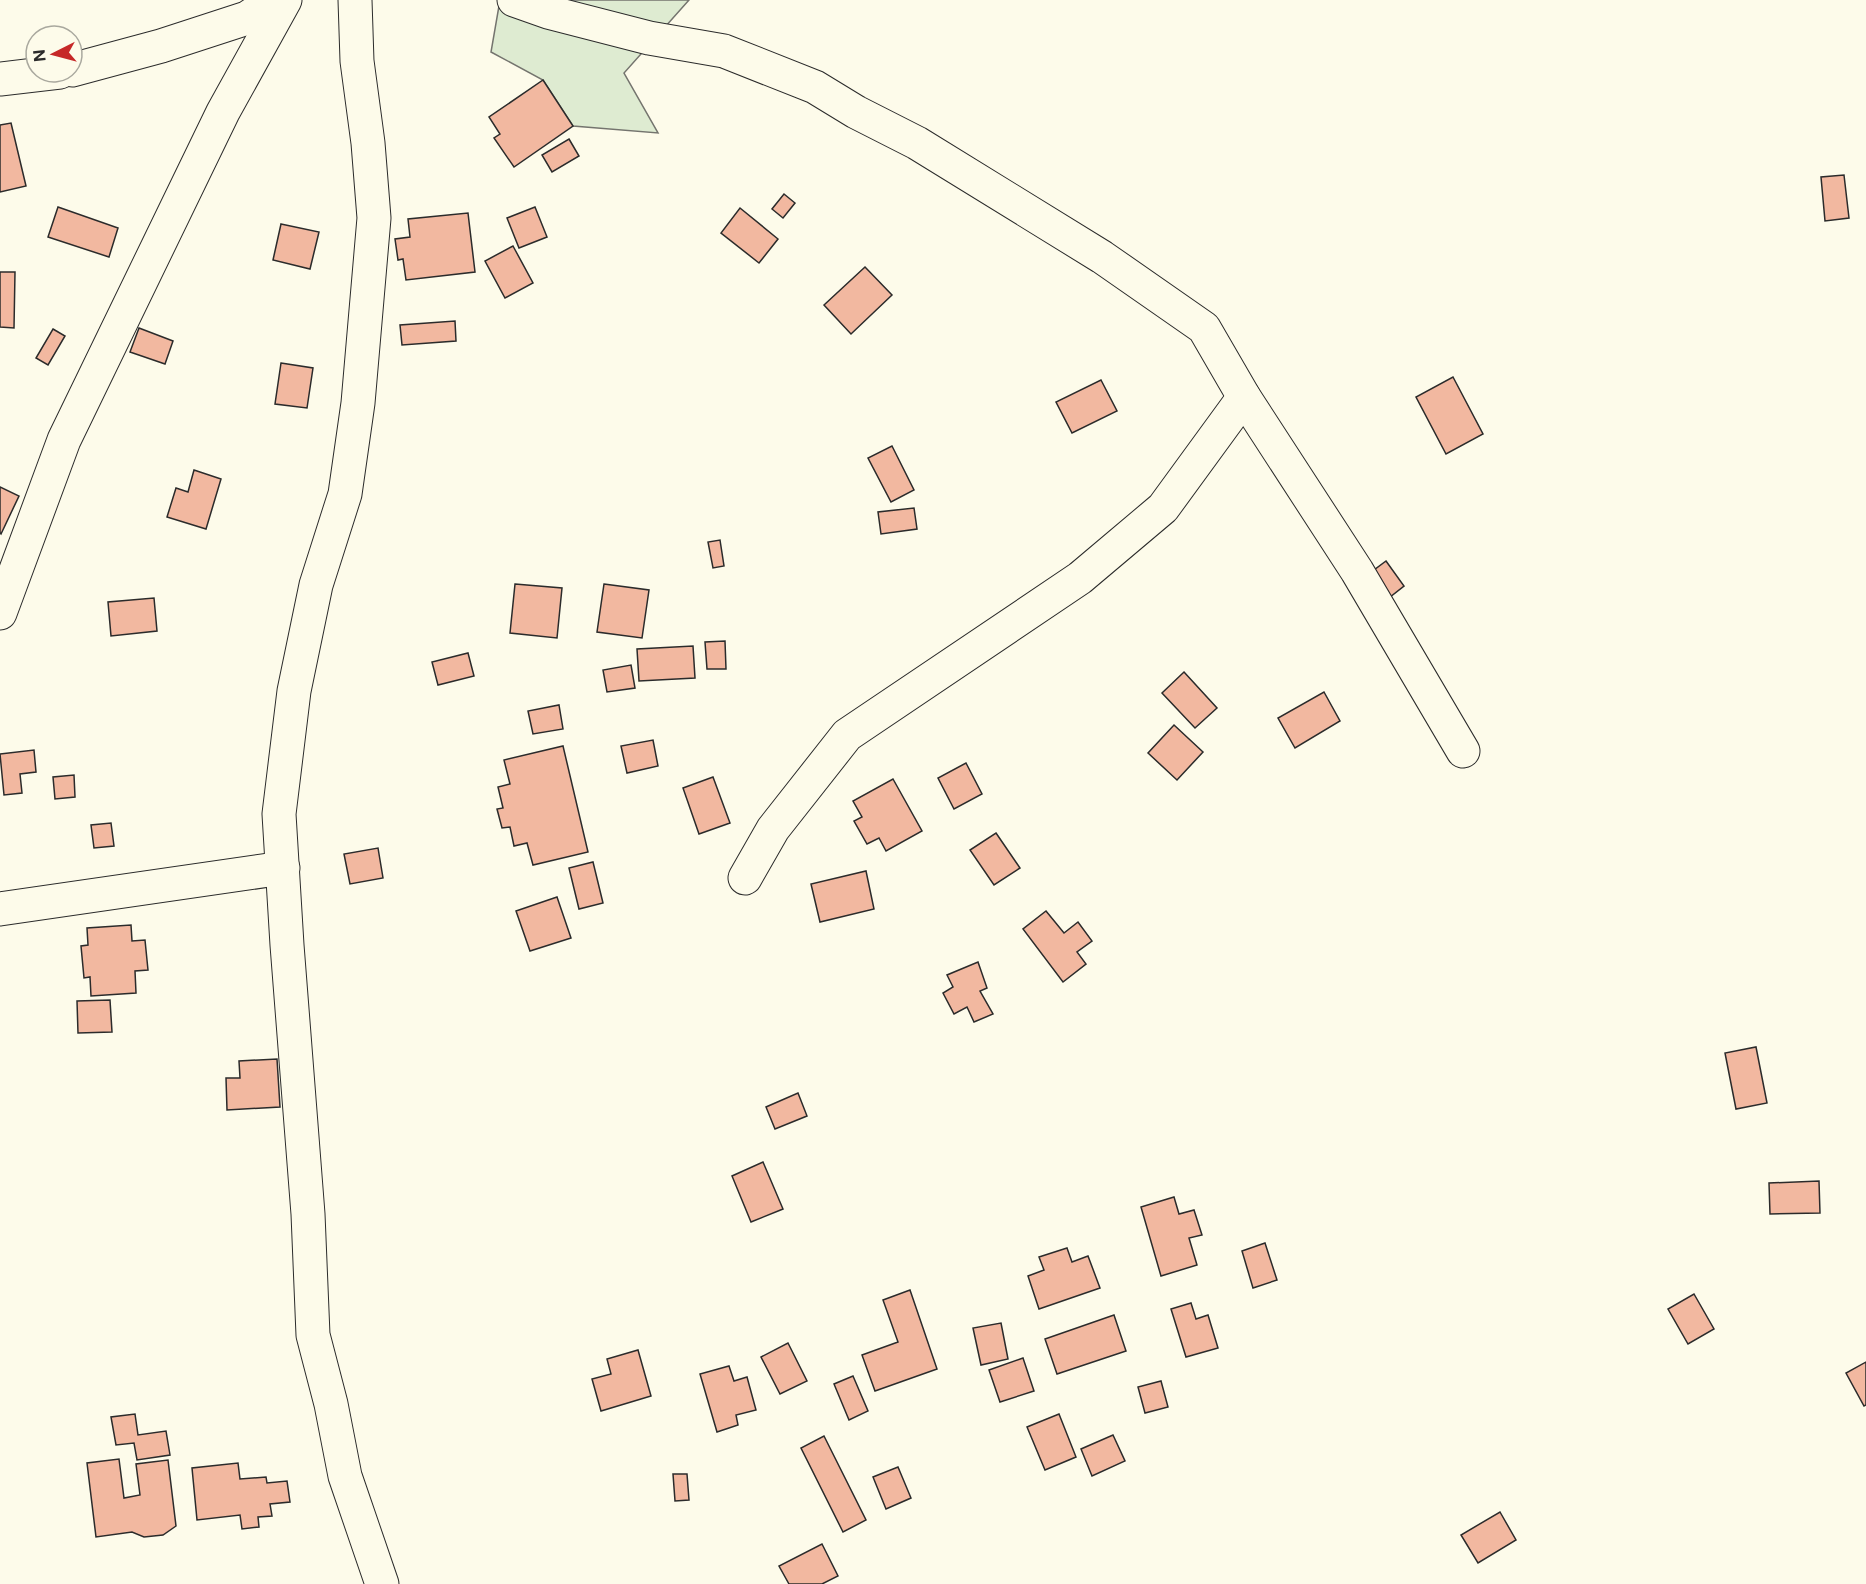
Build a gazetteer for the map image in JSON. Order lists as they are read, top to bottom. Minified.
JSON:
{"north":"left"}
